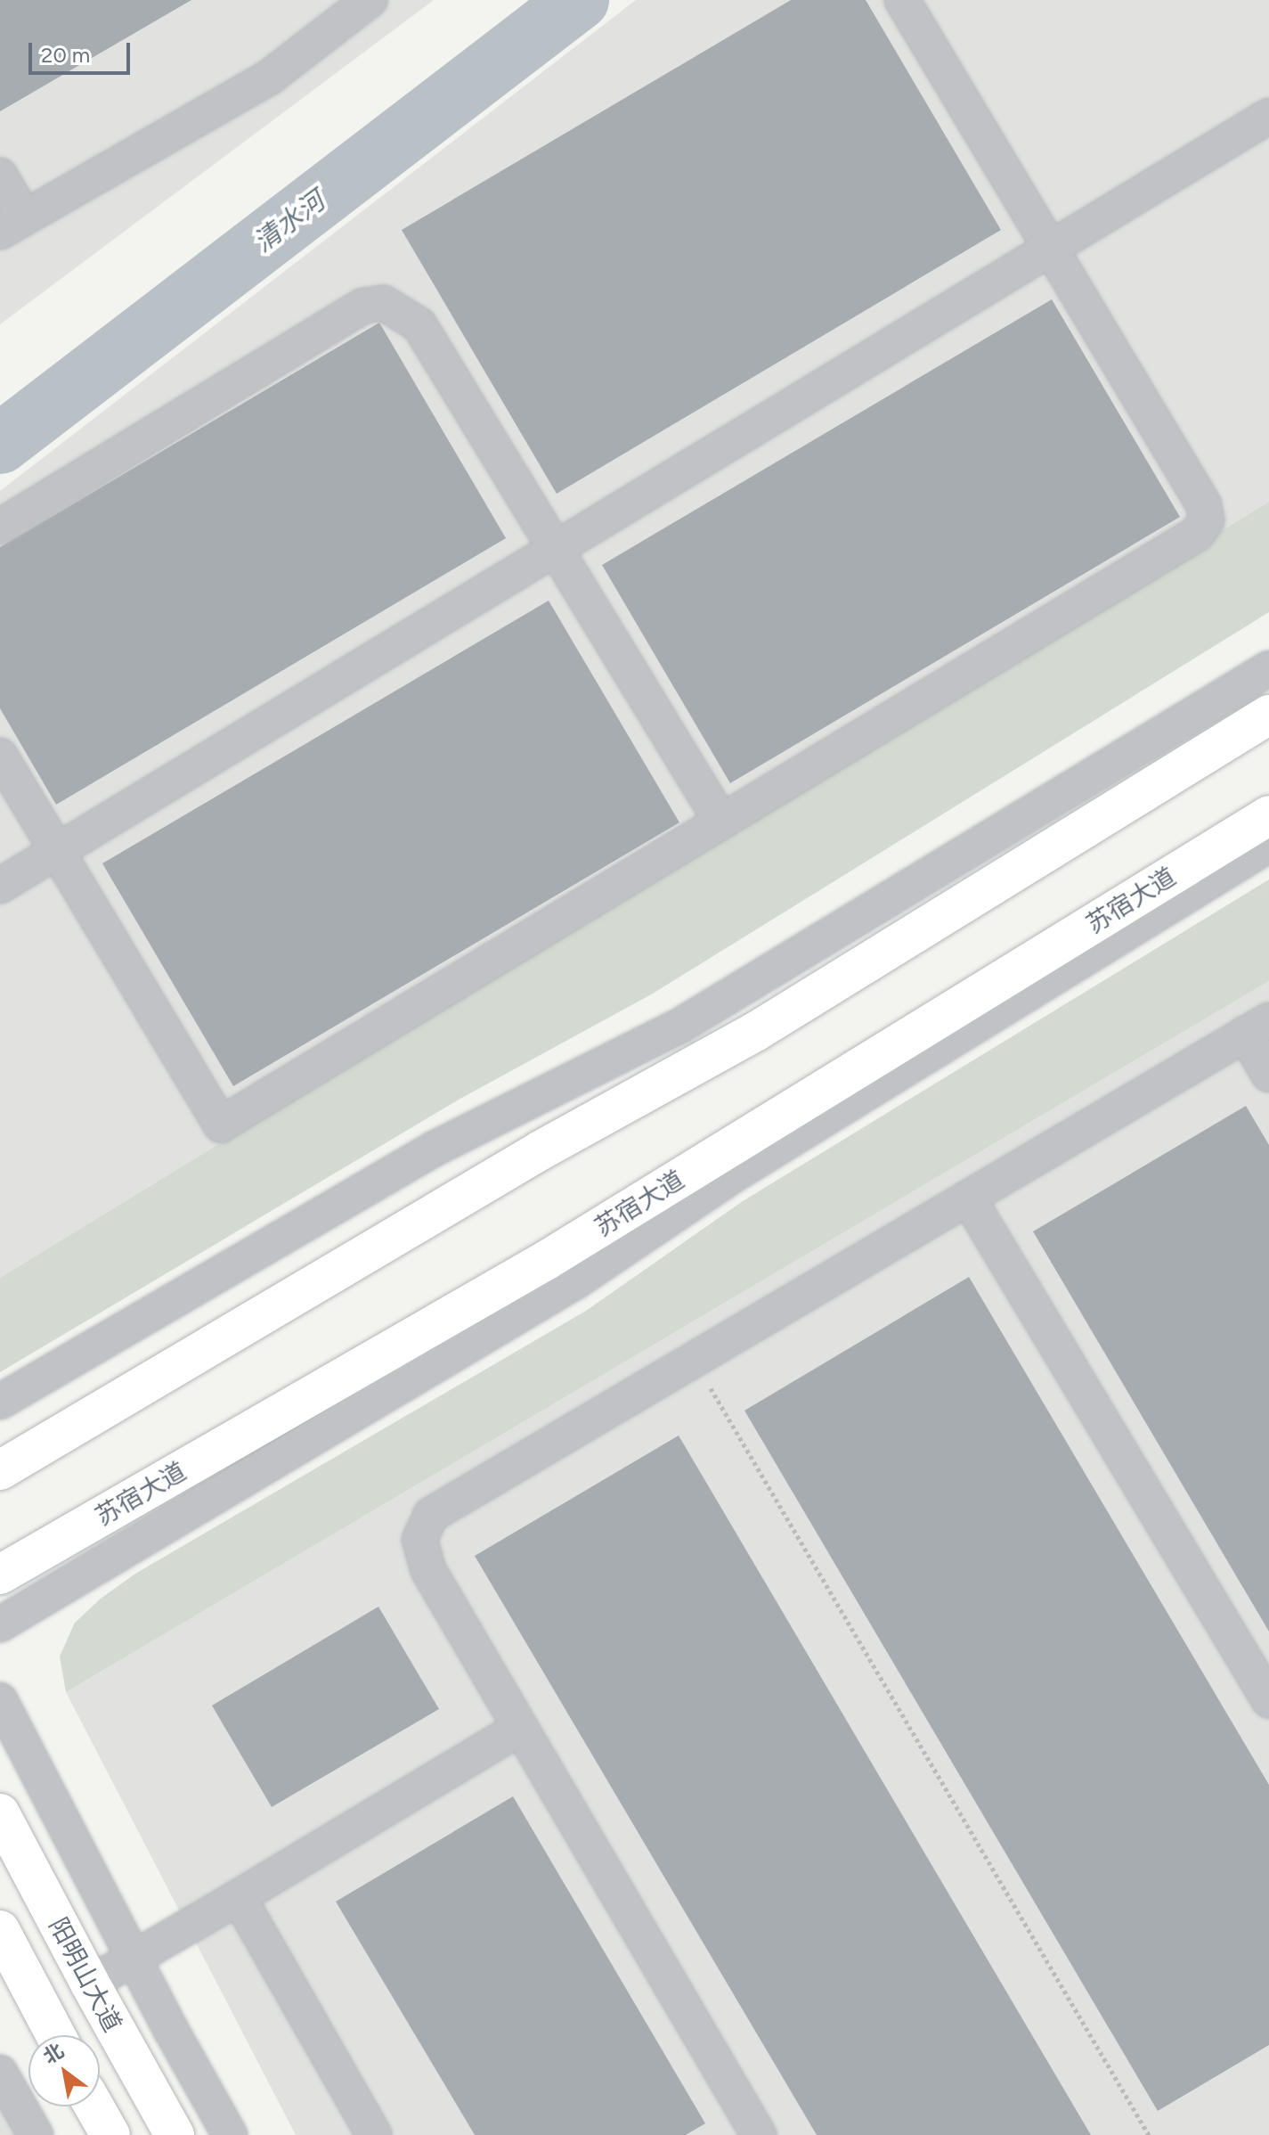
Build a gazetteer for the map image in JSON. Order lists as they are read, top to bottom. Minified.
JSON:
{"streets":{"main road":["苏宿大道","阳明山大道"]},"water":["清水河"],"scale_bar":"20 m","north":"top left"}
